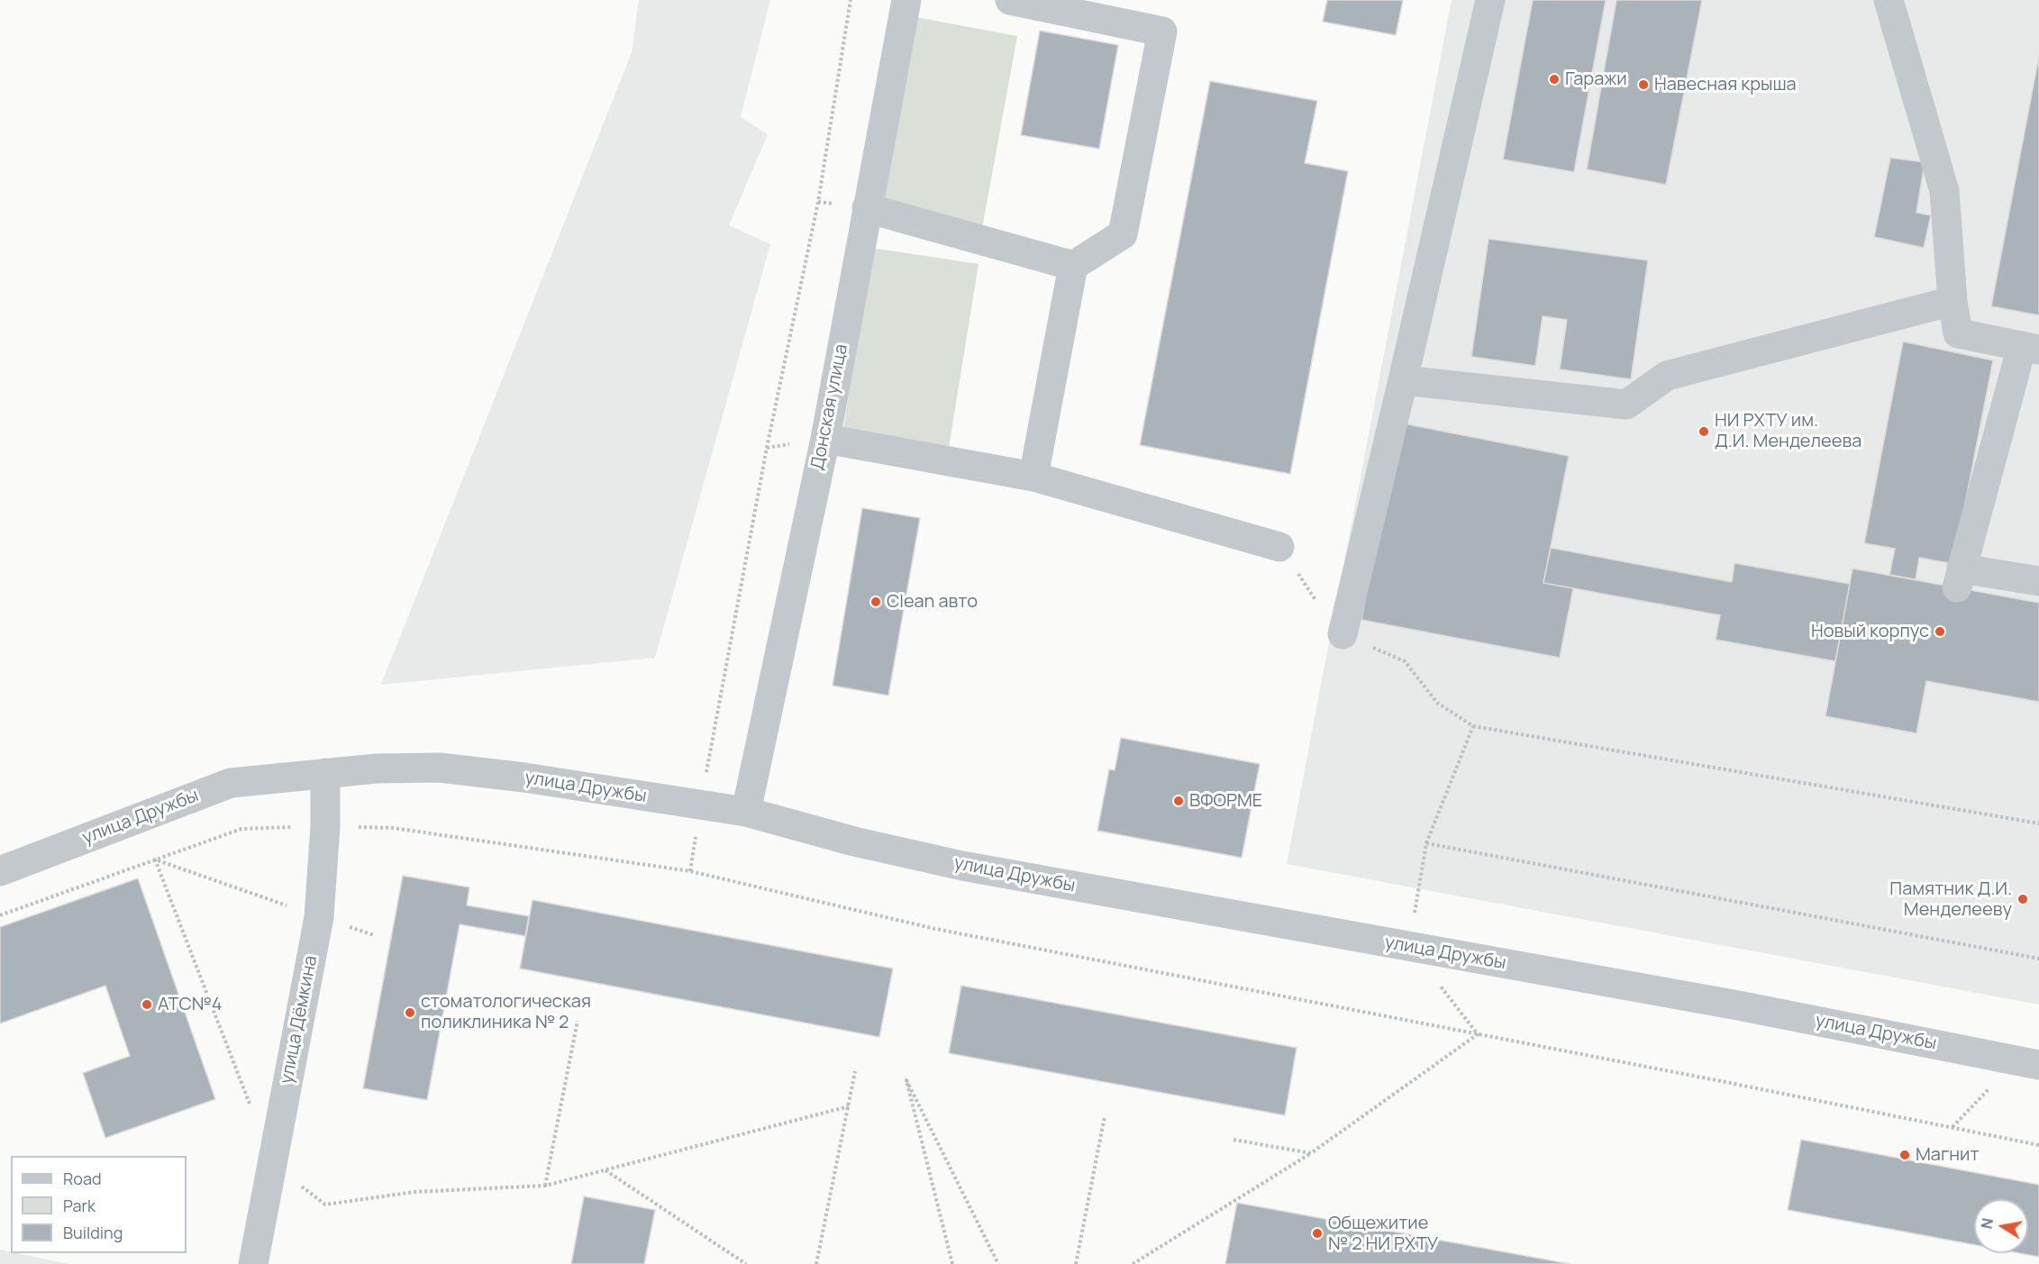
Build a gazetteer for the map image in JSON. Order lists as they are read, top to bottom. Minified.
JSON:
{"streets":{"street":["Донская улица","улица Дружбы","улица Дёмкина"]},"crossings":[["Донская улица","улица Дружбы"],["улица Дружбы","улица Дёмкина"]],"places":["Гаражи","Навесная крыша","НИ РХТУ им. Д.И. Менделеева","Сlean авто","Новый корпус","ВФОРМЕ","Памятник Д.И. Менделееву","АТС№4","стоматологическая поликлиника № 2","Магнит","Общежитие № 2 НИ РХТУ"],"legend":["Road","Park","Building"],"north":"left"}
